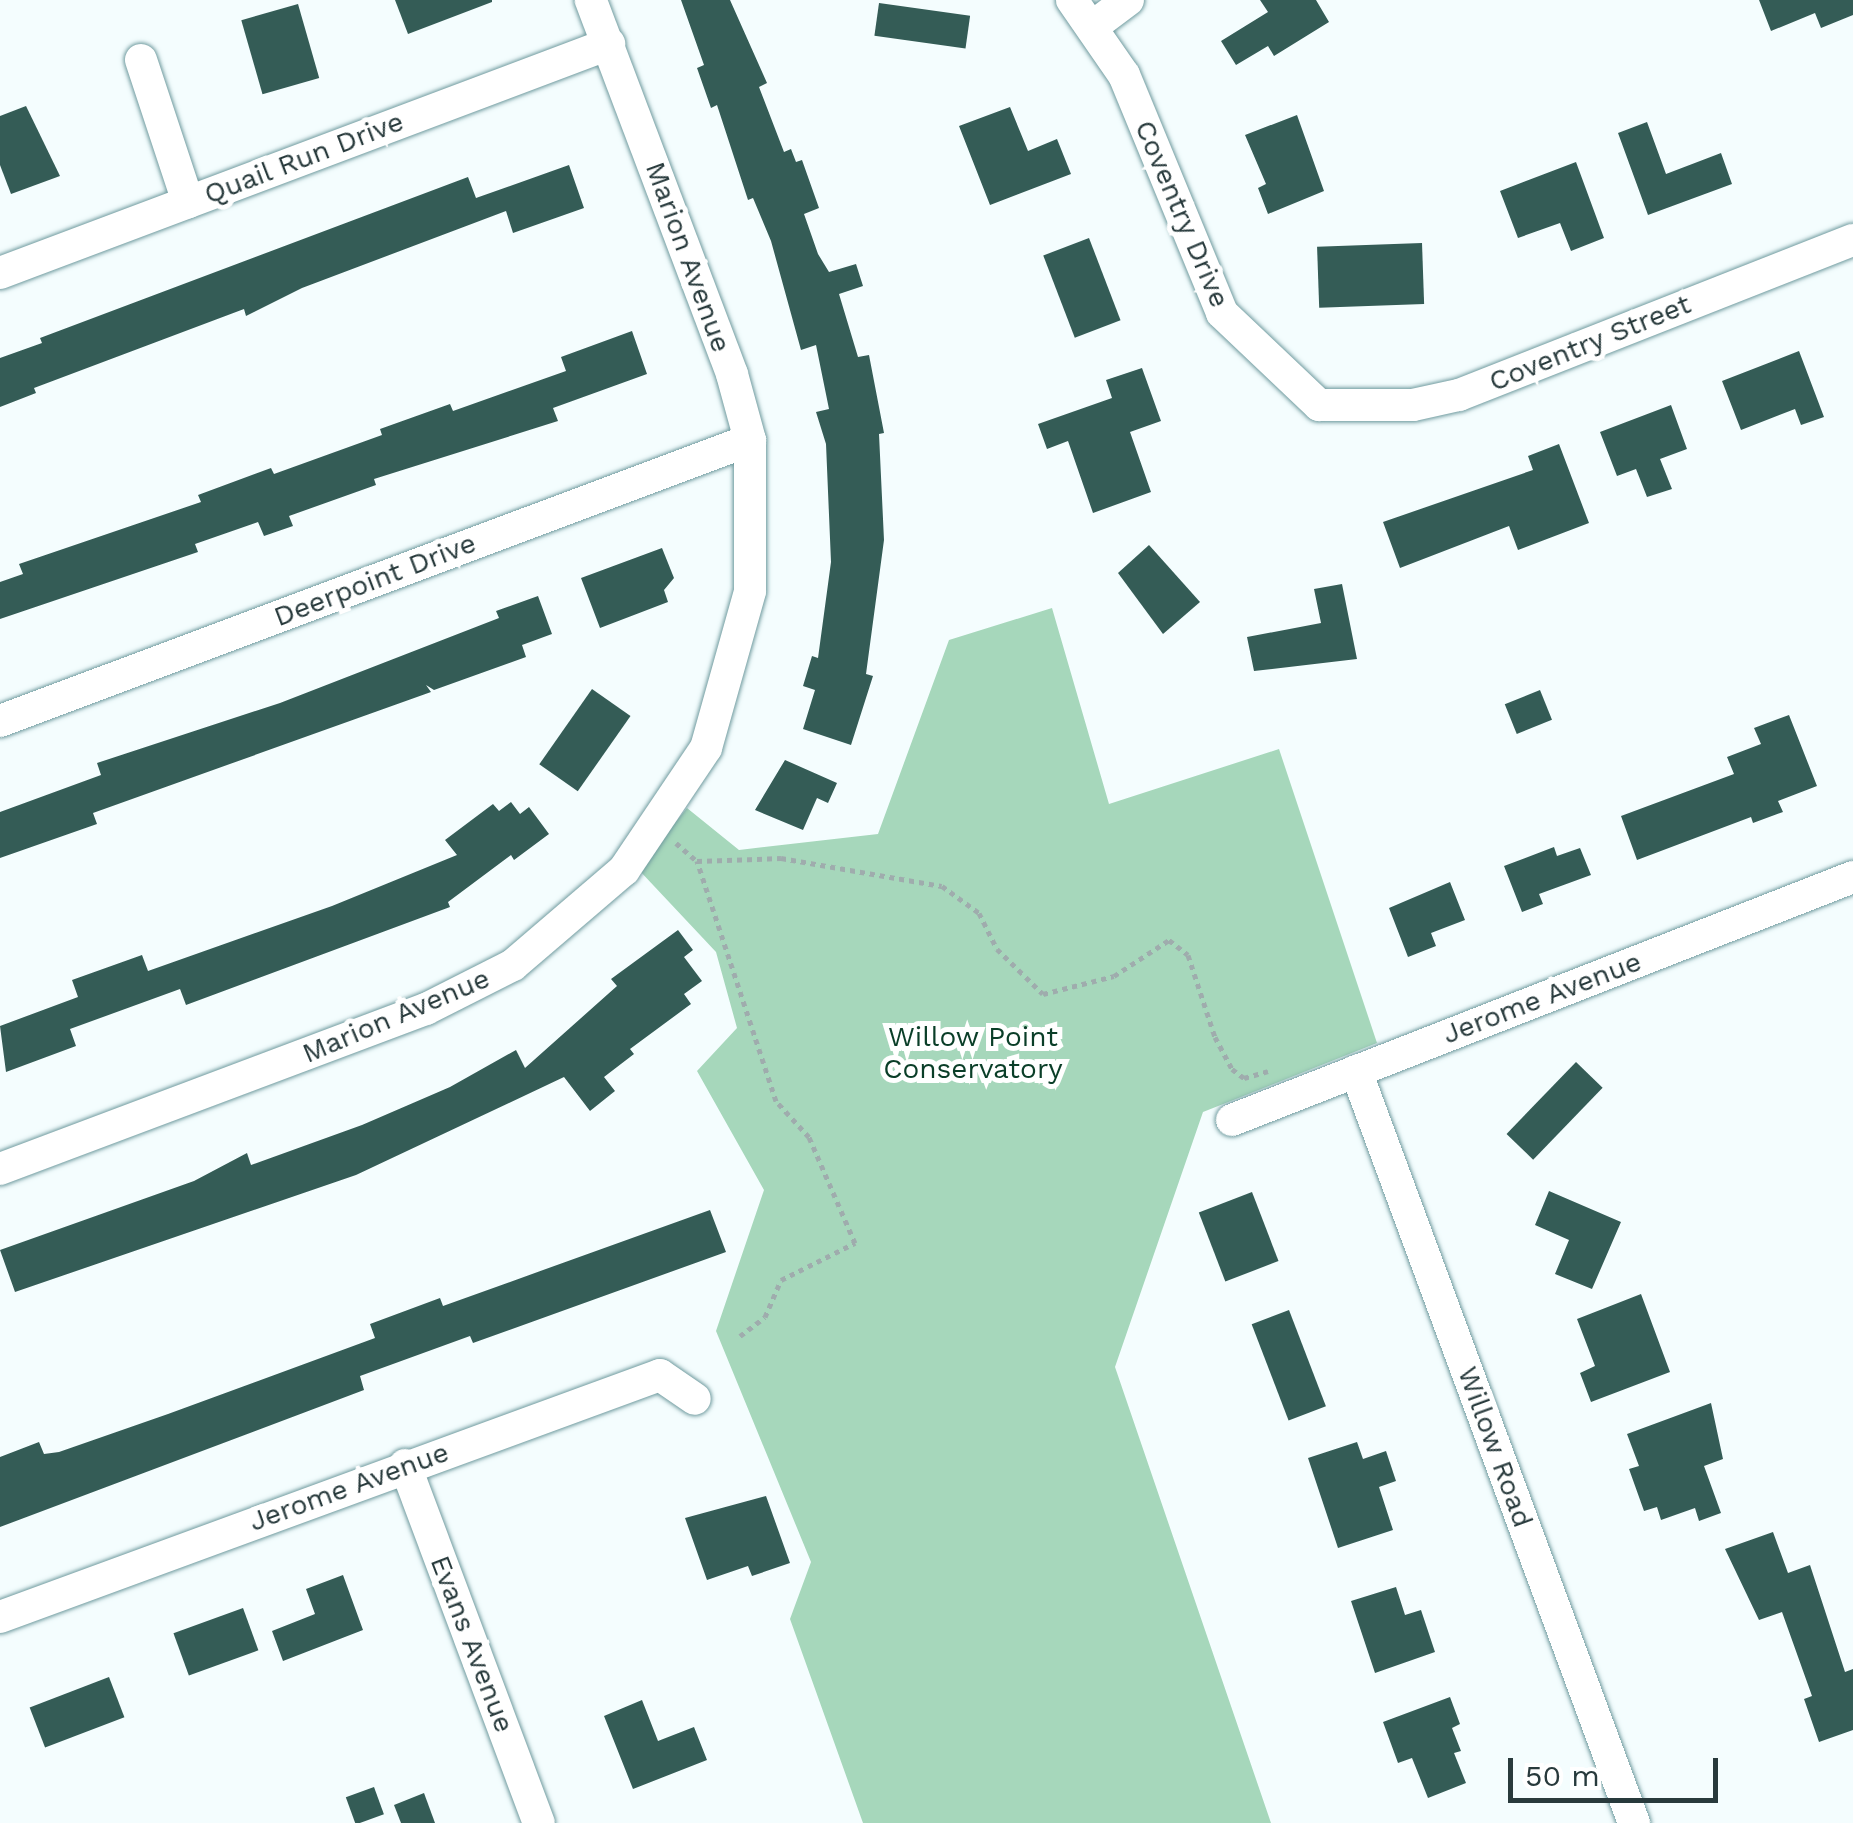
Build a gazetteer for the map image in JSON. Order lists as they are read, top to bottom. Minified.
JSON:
{"streets":{"street":["Quail Run Drive","Coventry Drive","Marion Avenue","Coventry Street","Deerpoint Drive","Jerome Avenue","Willow Road","Evans Avenue"]},"crossings":[["Quail Run Drive","Marion Avenue"],["Coventry Drive","Coventry Street"],["Marion Avenue","Deerpoint Drive"],["Jerome Avenue","Willow Road"],["Jerome Avenue","Evans Avenue"]],"parks":["Willow Point Conservatory"],"scale_bar":"50 m"}
